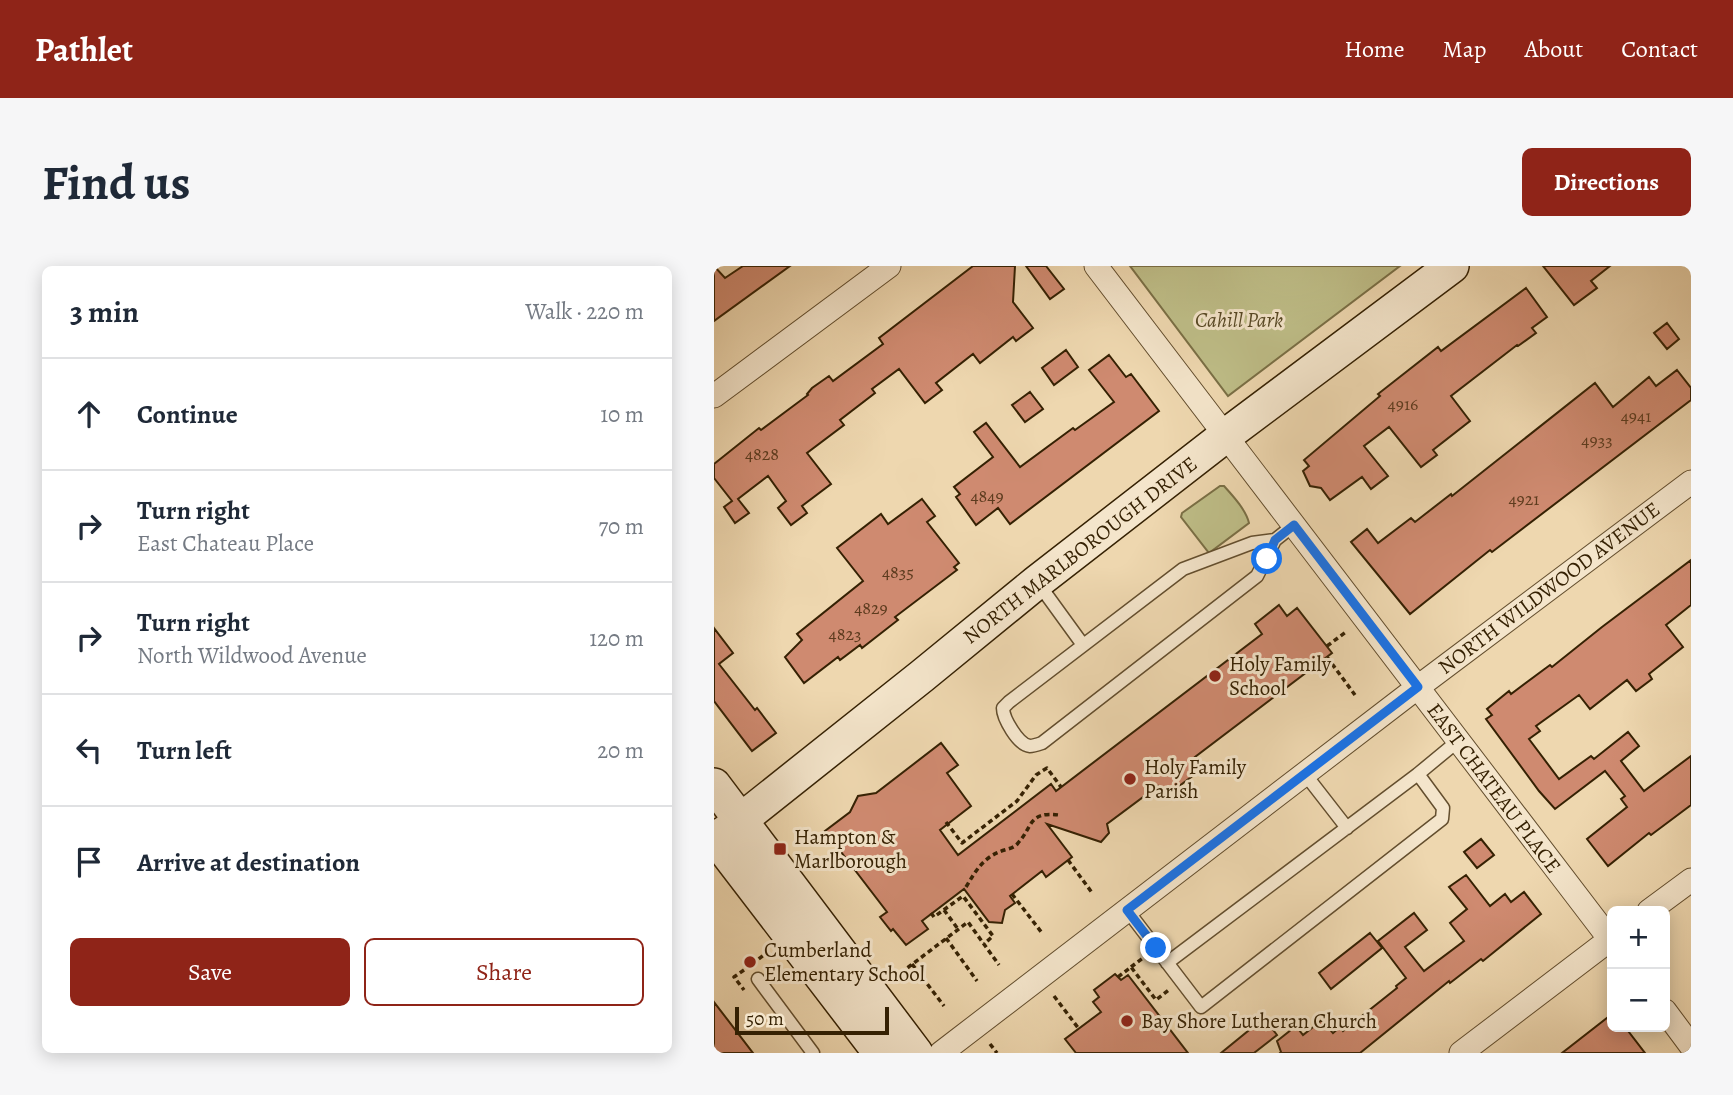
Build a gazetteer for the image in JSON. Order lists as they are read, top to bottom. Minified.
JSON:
{"streets":{"street":["NORTH MARLBOROUGH DRIVE","NORTH WILDWOOD AVENUE","EAST CHATEAU PLACE"]},"crossings":[["NORTH MARLBOROUGH DRIVE","EAST CHATEAU PLACE"],["NORTH WILDWOOD AVENUE","EAST CHATEAU PLACE"]],"parks":["Cahill Park"],"places":{"other":["Holy Family School","Holy Family Parish","Cumberland Elementary School","Bay Shore Lutheran Church"],"transit":["Hampton & Marlborough"]},"house_numbers":["4916","4941","4933","4828","4849","4921","4835","4829","4823"],"scale_bar":"50 m","page":{"header":"Pathlet","nav":["Home","Map","About","Contact"],"buttons":["Directions",["Save","Share"]],"title":"Find us","heading":["3 min","Walk · 220 m"],"list":[["Continue","10 m"],["Turn right","East Chateau Place","70 m"],["Turn right","North Wildwood Avenue","120 m"],["Turn left","20 m"],"Arrive at destination"],"map_buttons":["+","−"],"scale":"50 m"}}
